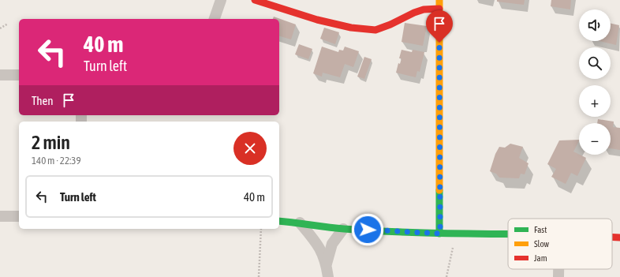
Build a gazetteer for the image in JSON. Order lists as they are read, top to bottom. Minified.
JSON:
{"legend":["Fast","Slow","Jam"],"page":{"map_buttons":["+","−"],"turn":["40 m","Turn left"],"then":"Then","heading":["2 min","140 m · 22:39"],"list":[{"name":"Turn left","value":"40 m"}]}}
